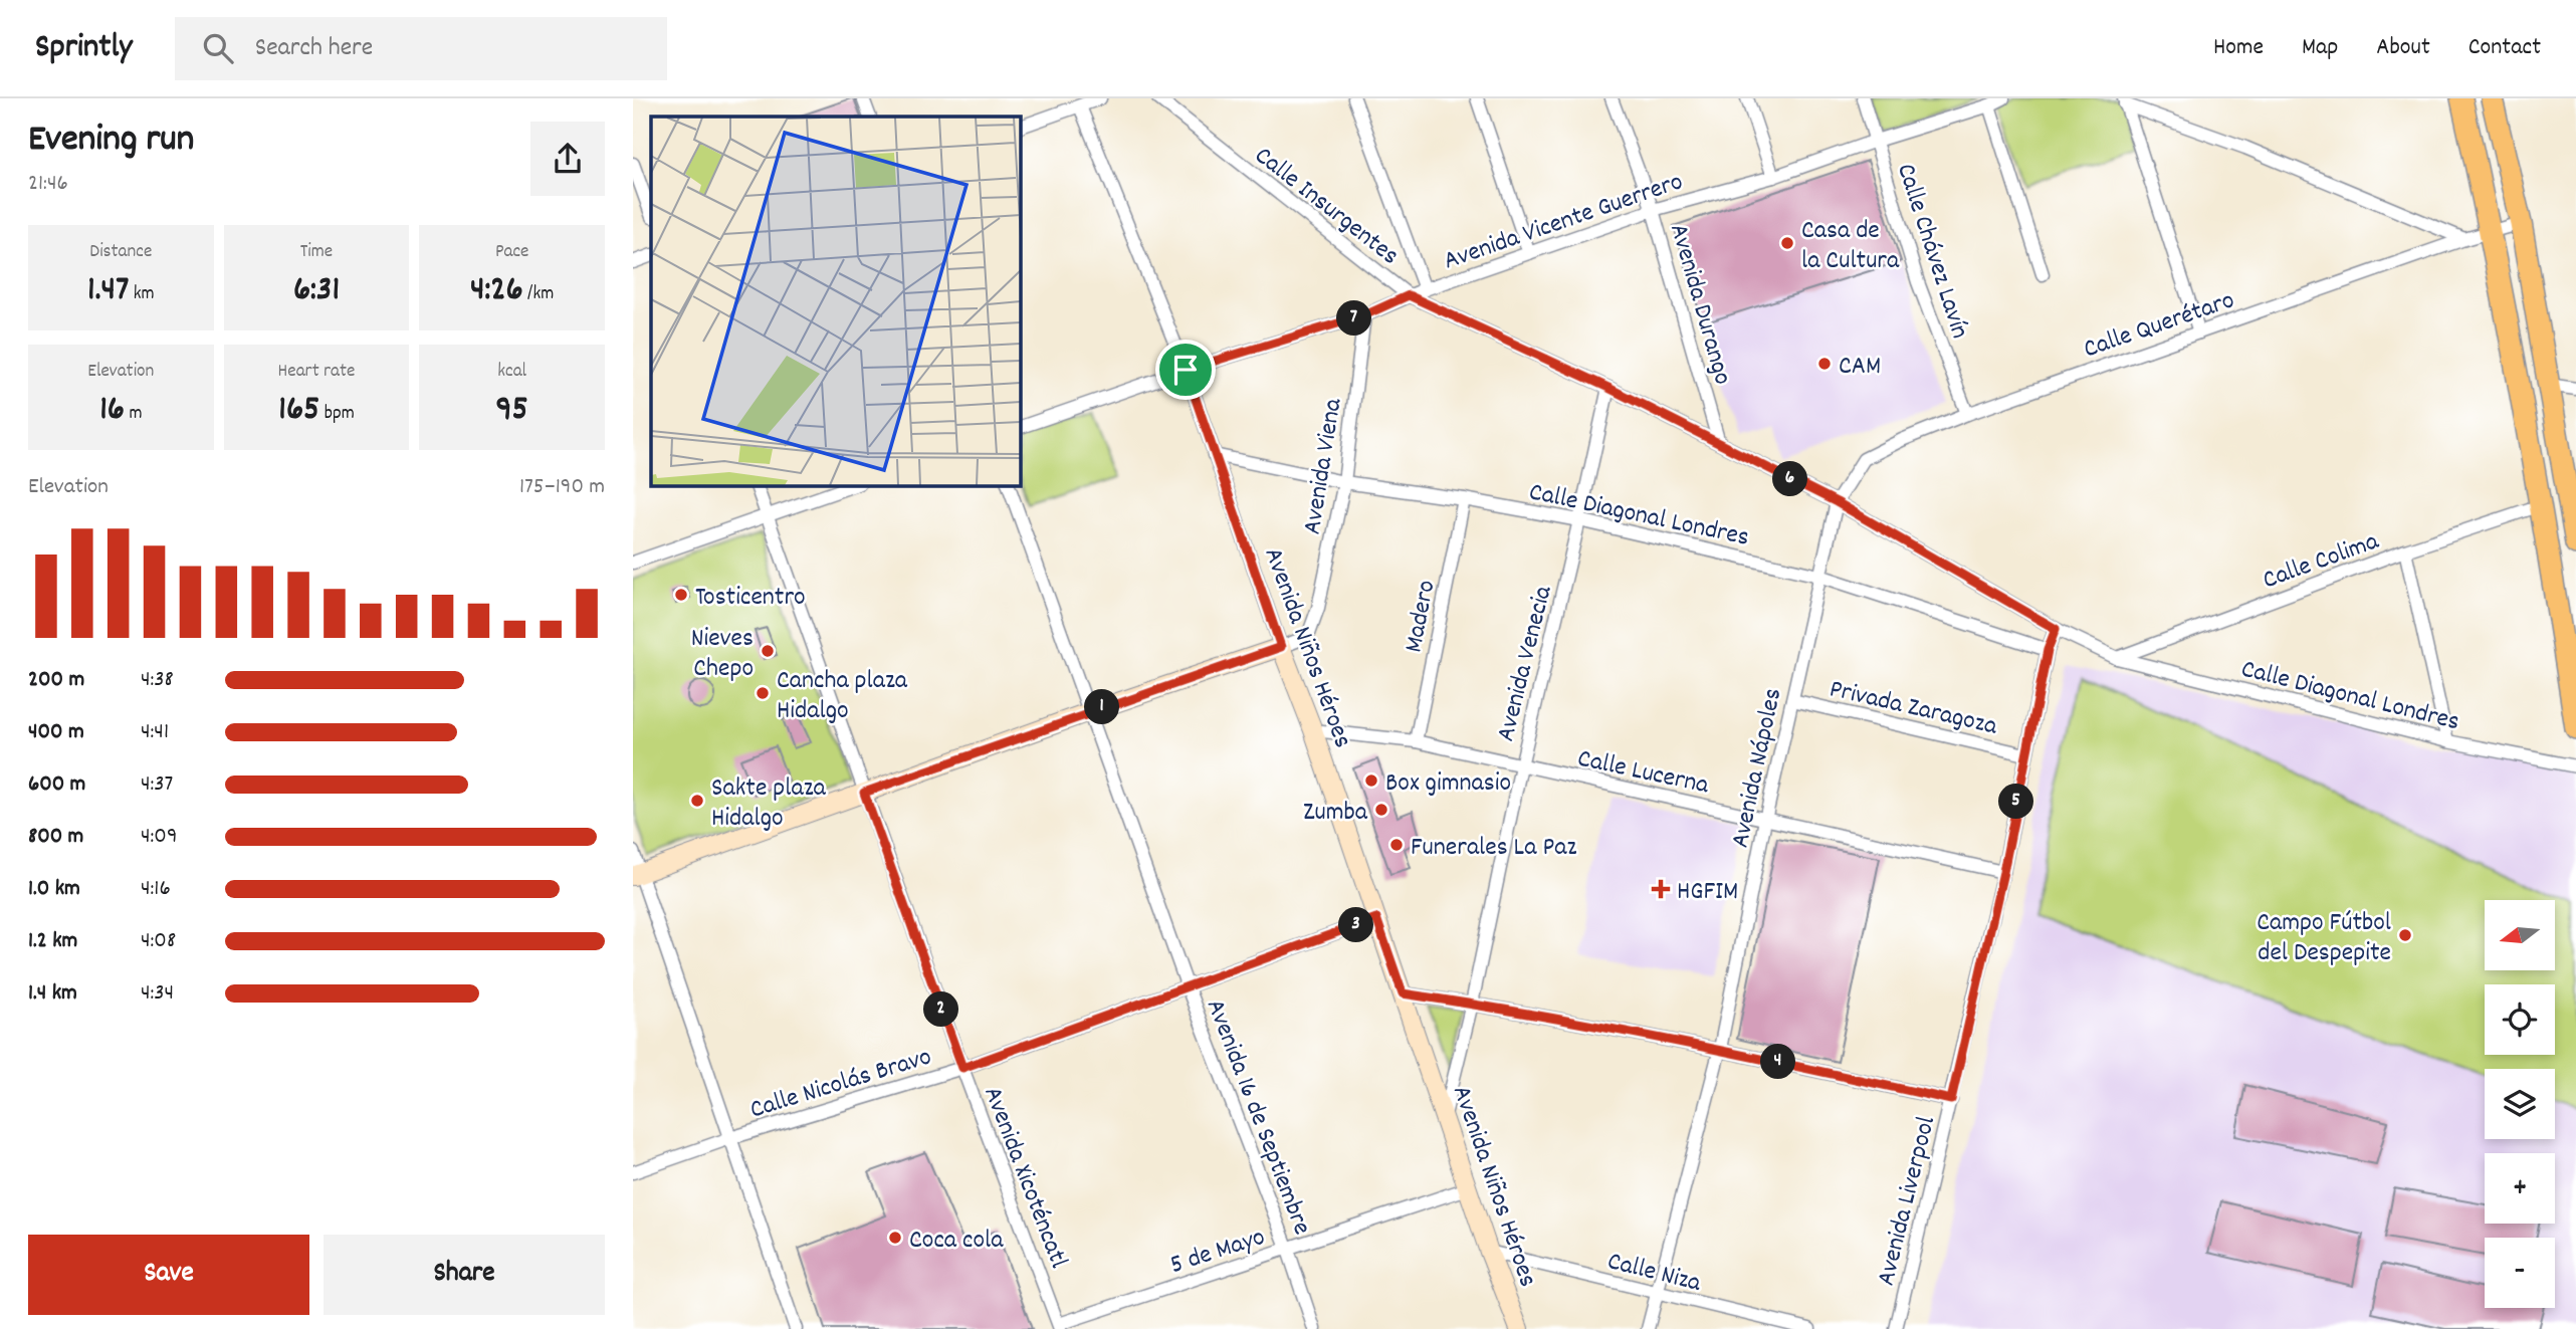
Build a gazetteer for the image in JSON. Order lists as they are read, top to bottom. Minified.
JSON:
{"streets":{"street":["Calle Insurgentes","Avenida Vicente Guerrero","Calle Chávez Lavín","Avenida Durango","Calle Querétaro","Avenida Viena","Calle Diagonal Londres","Calle Colima","Madero","Avenida Niños Héroes","Avenida Venecia","Privada Zaragoza","Avenida Nápoles","Calle Lucerna","Calle Nicolás Bravo","Avenida 16 de Septiembre","Avenida Xicoténcatl","Avenida Liverpool","5 de Mayo","Calle Niza"]},"crossings":[["Calle Insurgentes","Avenida Vicente Guerrero"],["Calle Insurgentes","Avenida Durango"],["Calle Insurgentes","Calle Querétaro"],["Calle Insurgentes","Calle Diagonal Londres"],["Calle Insurgentes","Calle Colima"],["Calle Insurgentes","Avenida Venecia"],["Calle Insurgentes","Avenida Nápoles"],["Calle Insurgentes","Avenida Liverpool"],["Avenida Vicente Guerrero","Calle Chávez Lavín"],["Avenida Vicente Guerrero","Avenida Durango"],["Avenida Vicente Guerrero","Avenida Viena"],["Avenida Vicente Guerrero","Avenida Niños Héroes"],["Calle Chávez Lavín","Calle Querétaro"],["Calle Querétaro","Avenida Nápoles"],["Avenida Viena","Calle Diagonal Londres"],["Avenida Viena","Avenida Niños Héroes"],["Calle Diagonal Londres","Calle Colima"],["Calle Diagonal Londres","Madero"],["Calle Diagonal Londres","Avenida Niños Héroes"],["Calle Diagonal Londres","Avenida Venecia"],["Calle Diagonal Londres","Avenida Nápoles"],["Calle Diagonal Londres","Avenida Liverpool"],["Madero","Calle Lucerna"],["Avenida Niños Héroes","Avenida Venecia"],["Avenida Niños Héroes","Calle Lucerna"],["Avenida Niños Héroes","Calle Nicolás Bravo"],["Avenida Niños Héroes","5 de Mayo"],["Avenida Niños Héroes","Calle Niza"],["Avenida Venecia","Calle Lucerna"],["Privada Zaragoza","Avenida Nápoles"],["Privada Zaragoza","Avenida Liverpool"],["Avenida Nápoles","Calle Lucerna"],["Avenida Nápoles","Calle Niza"],["Calle Lucerna","Avenida Liverpool"],["Calle Nicolás Bravo","Avenida 16 de Septiembre"],["Calle Nicolás Bravo","Avenida Xicoténcatl"],["Avenida 16 de Septiembre","5 de Mayo"],["Avenida Xicoténcatl","5 de Mayo"]],"places":{"other":["Casa de la Cultura","CAM","Tosticentro","Nieves Chepo","Cancha plaza Hidalgo","Box gimnasio","Sakte plaza Hidalgo","Zumba","Funerales La Paz","Campo Fútbol del Despepite","Coca cola"],"health":["HGFIM"]},"north":"left","page":{"header":"Sprintly","search":"Search here","nav":["Home","Map","About","Contact"],"heading":["Evening run","21:46"],"stats":[["Distance","1.47 km"],["Time","6:31"],["Pace","4:26 /km"],["Elevation","16 m"],["Heart rate","165 bpm"],["kcal","95"]],"pins":["7","6","1","5","3","2","4"],"chart":["Elevation","175–190 m"],"list":[{"name":"200 m","note":"4:38"},{"name":"400 m","note":"4:41"},{"name":"600 m","note":"4:37"},{"name":"800 m","note":"4:09"},{"name":"1.0 km","note":"4:16"},{"name":"1.2 km","note":"4:08"},{"name":"1.4 km","note":"4:34"}],"map_buttons":["+","−"],"buttons":["Save","Share"]}}
